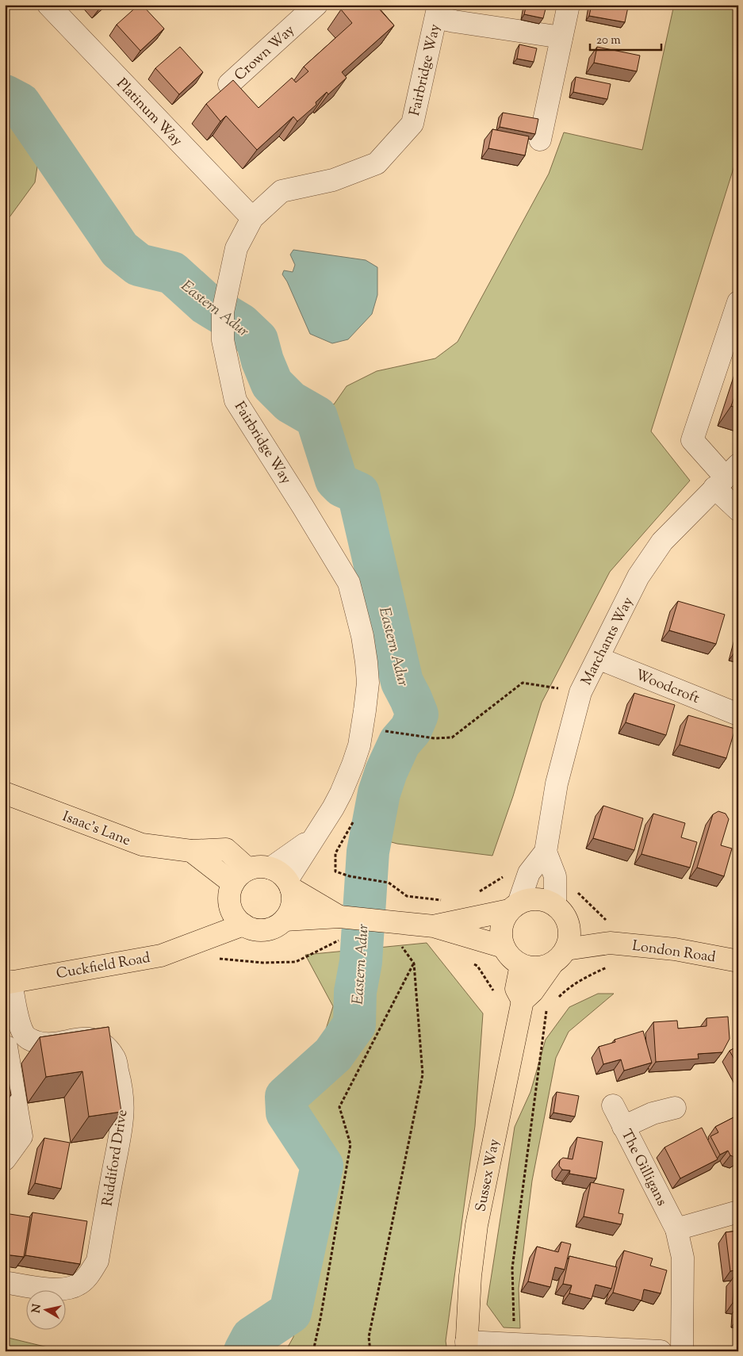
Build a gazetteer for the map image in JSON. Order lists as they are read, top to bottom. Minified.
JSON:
{"streets":{"main road":["Isaac's Lane","London Road","Cuckfield Road","Sussex Way"],"street":["Crown Way","Fairbridge Way","Platinum Way","Marchants Way","Woodcroft","Riddiford Drive","The Gilligans"]},"crossings":[["Fairbridge Way","Platinum Way"],["Fairbridge Way","Isaac's Lane"],["Fairbridge Way","Cuckfield Road"],["Marchants Way","Woodcroft"],["Marchants Way","London Road"],["Marchants Way","Sussex Way"],["Isaac's Lane","Cuckfield Road"],["London Road","Sussex Way"]],"water":["Eastern Adur"],"scale_bar":"20 m","north":"left"}
